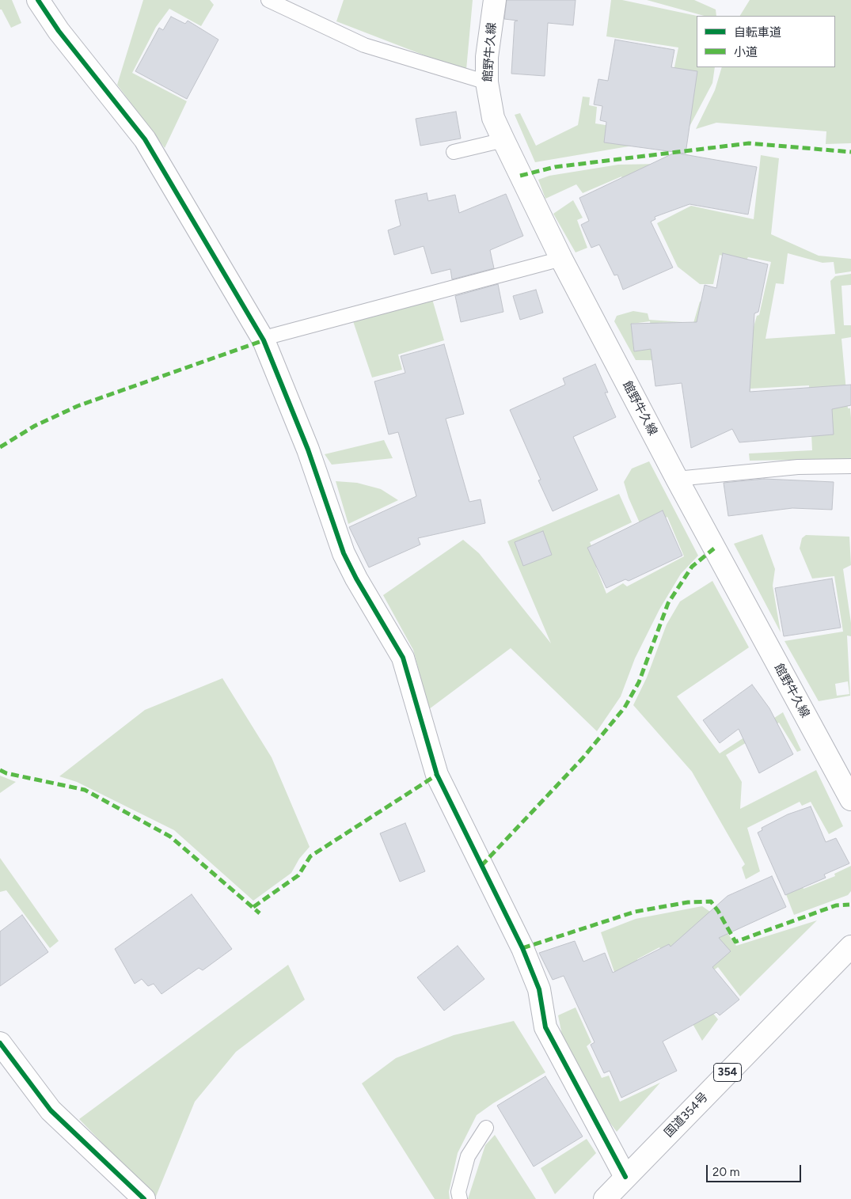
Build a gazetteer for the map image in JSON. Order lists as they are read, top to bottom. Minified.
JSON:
{"streets":{"main road":["館野牛久線","354","国道354号"]},"legend":["自転車道","小道"],"scale_bar":"20 m"}
